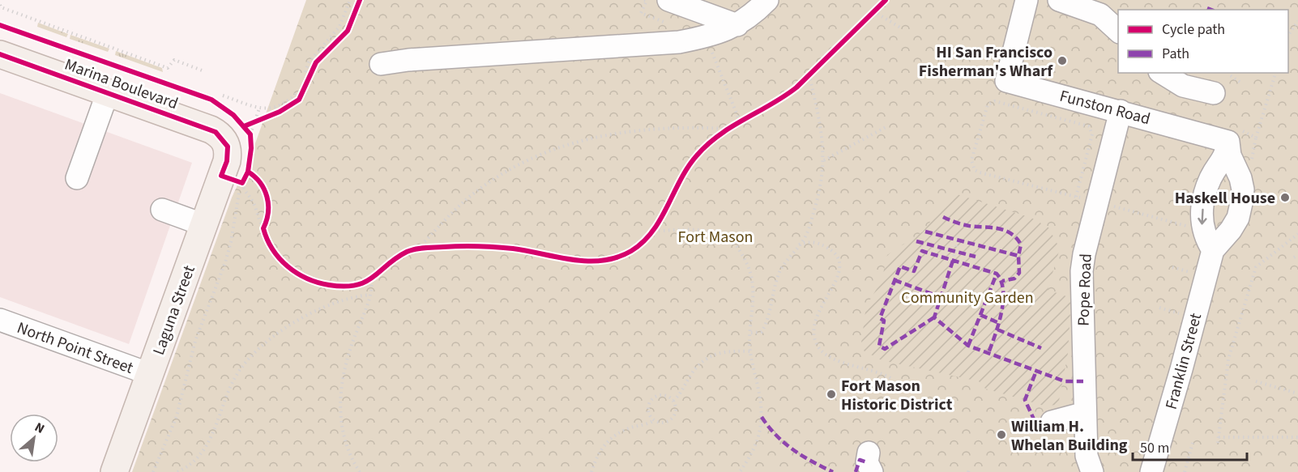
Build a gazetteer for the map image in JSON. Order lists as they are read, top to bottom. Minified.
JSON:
{"streets":{"main road":["Marina Boulevard","Laguna Street"],"street":["Funston Road","Pope Road","North Point Street","Franklin Street"]},"crossings":[["Marina Boulevard","Laguna Street"],["Funston Road","Pope Road"],["Funston Road","Franklin Street"],["Laguna Street","North Point Street"]],"parks":["Fort Mason","Community Garden"],"places":["HI San Francisco Fisherman's Wharf","Haskell House","Fort Mason Historic District","William H. Whelan Building"],"legend":["Cycle path","Path"],"scale_bar":"50 m","north":"top right"}
